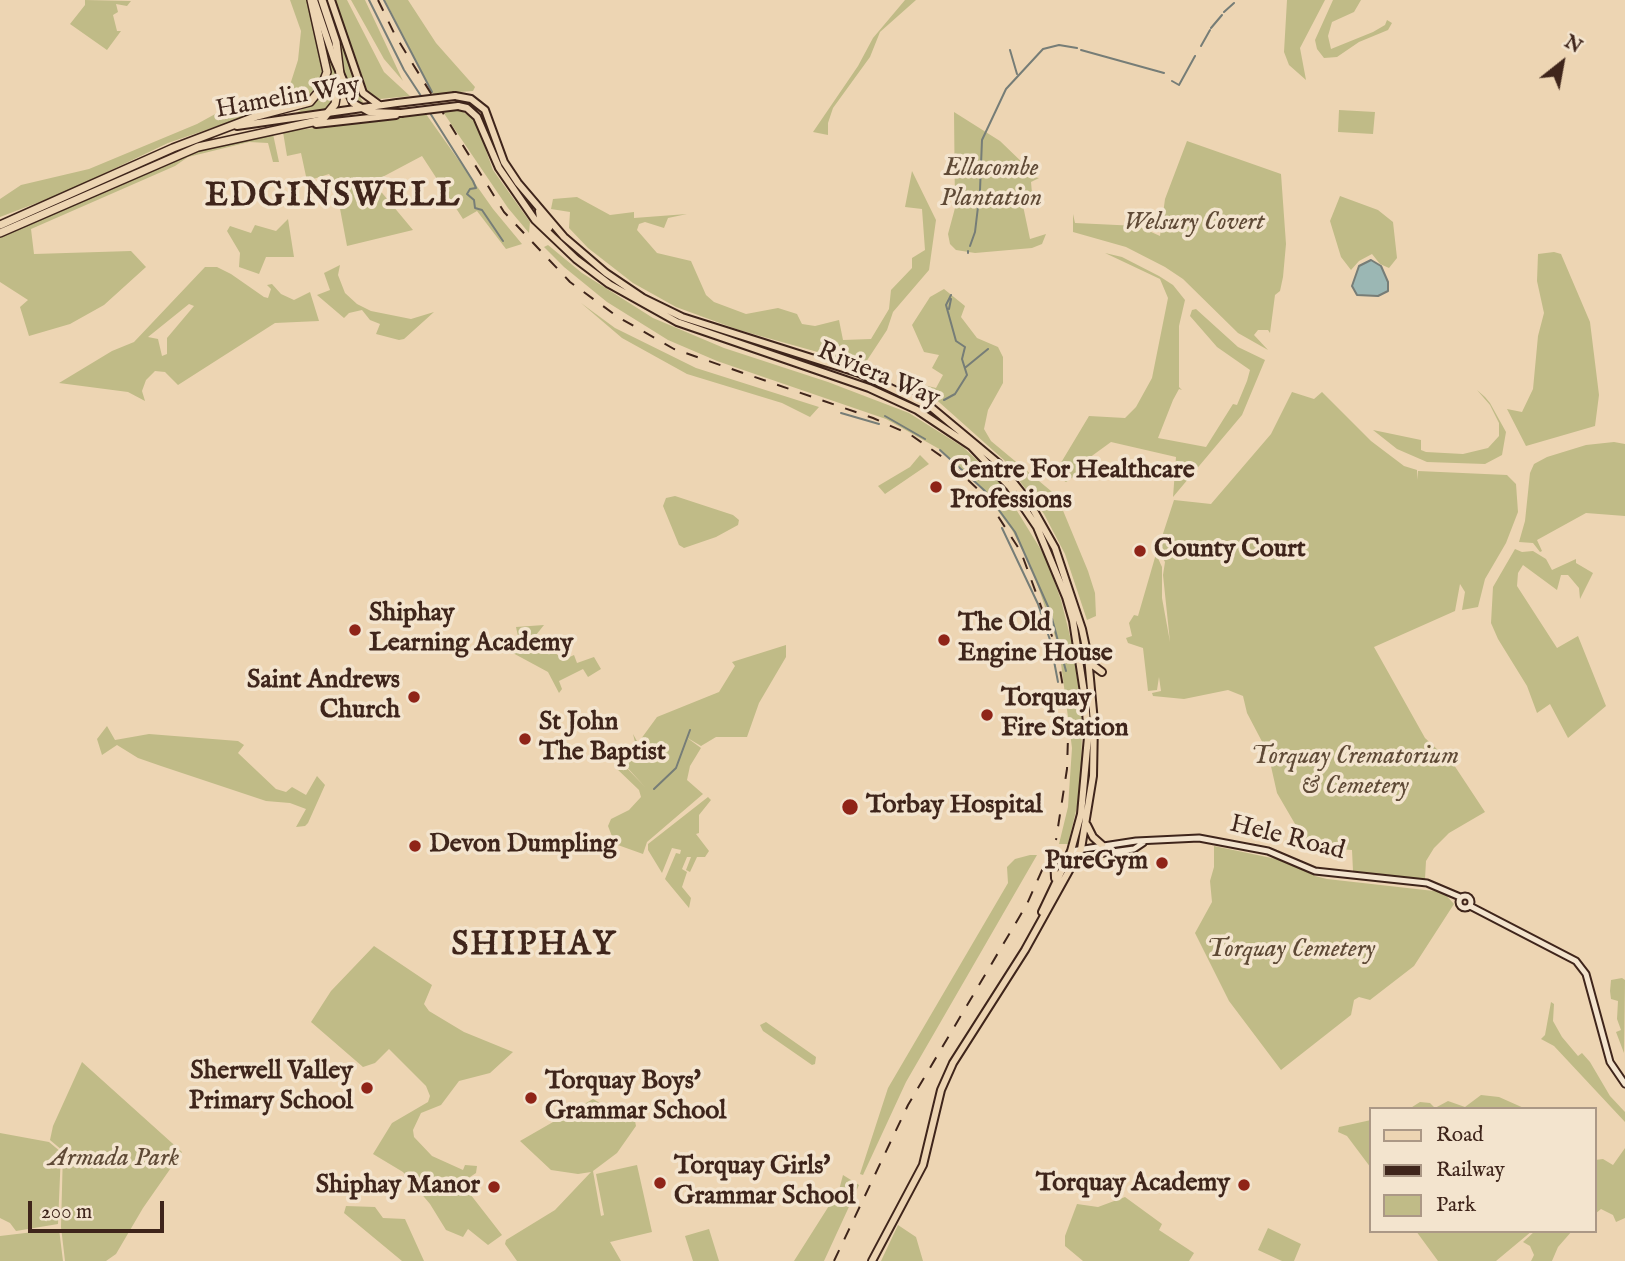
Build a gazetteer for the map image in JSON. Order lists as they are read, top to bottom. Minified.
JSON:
{"streets":{"highway":["Hamelin Way"],"main road":["Riviera Way","Hele Road"]},"crossings":[["Hamelin Way","Riviera Way"],["Riviera Way","Hele Road"]],"districts":["EDGINSWELL","SHIPHAY"],"parks":["Ellacombe Plantation","Welsury Covert","Torquay Crematorium & Cemetery","Torquay Cemetery","Armada Park"],"places":["Centre For Healthcare Professions","County Court","Shiphay Learning Academy","The Old Engine House","Saint Andrews Church","Torquay Fire Station","St John The Baptist","Torbay Hospital","Devon Dumpling","PureGym","Sherwell Valley Primary School","Torquay Boys' Grammar School","Torquay Girls' Grammar School","Torquay Academy","Shiphay Manor"],"legend":["Road","Railway","Park"],"scale_bar":"200 m","north":"top right"}
